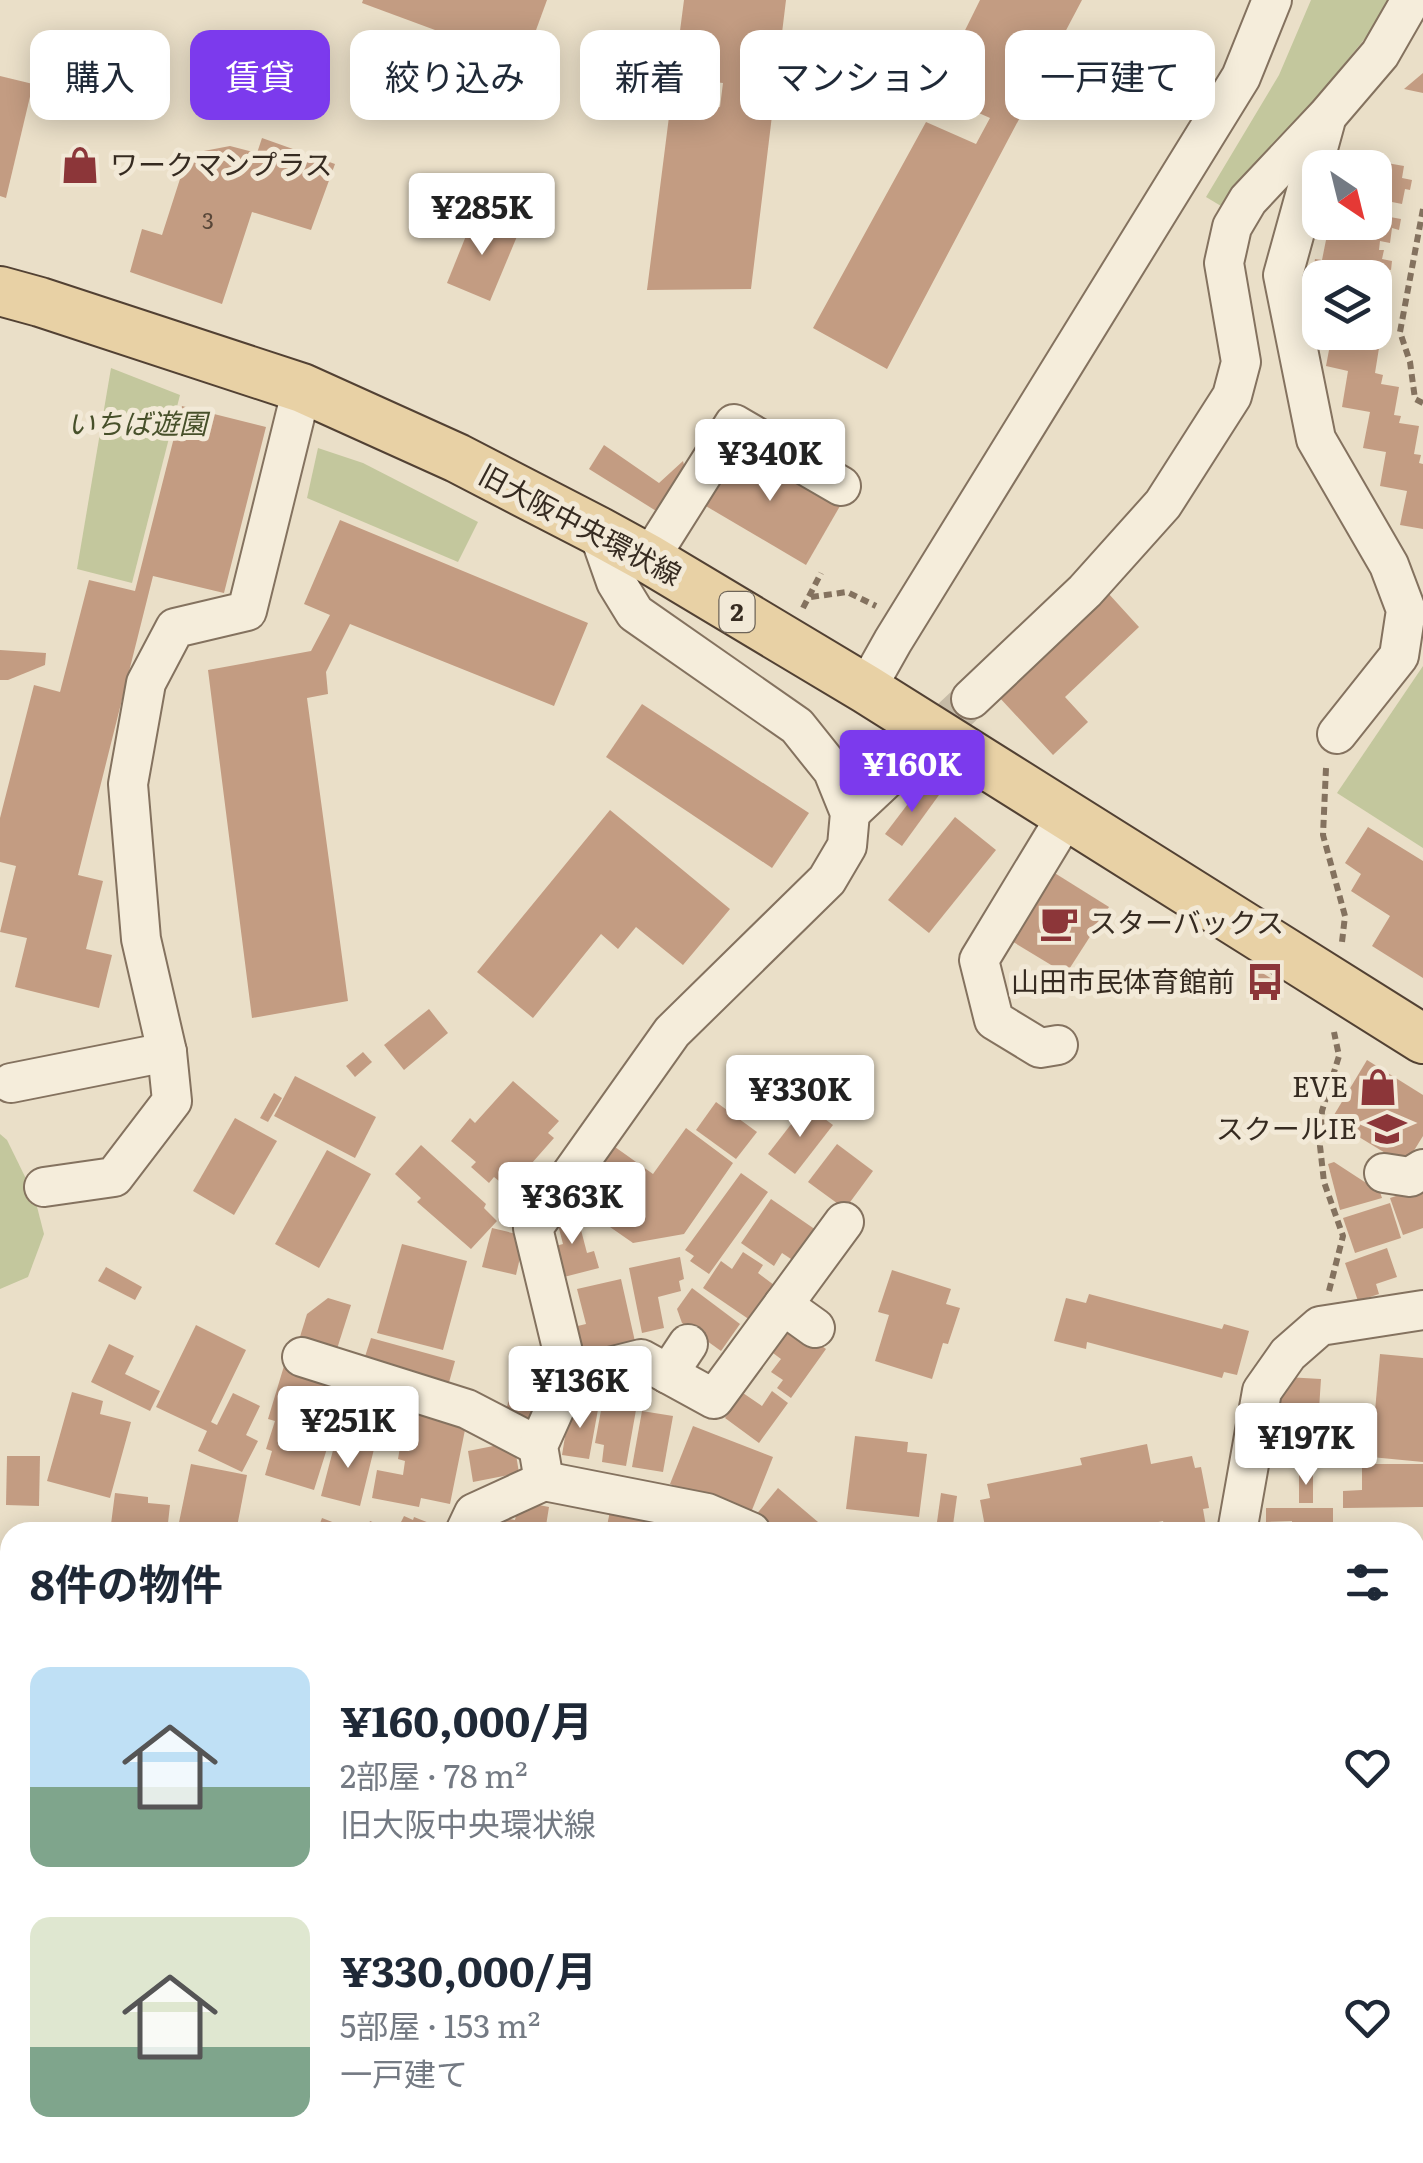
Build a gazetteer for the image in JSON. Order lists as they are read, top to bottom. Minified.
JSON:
{"streets":{"main road":["旧大阪中央環状線","2"]},"parks":["いちば遊園"],"places":{"shop":["ワークマンプラス","EVE"],"cafe":["スターバックス"],"bus stop":["山田市民体育館前"],"school or university":["スクールIE"]},"house_numbers":["3"],"north":"bottom right","page":{"chip":["購入","賃貸","絞り込み","新着","マンション","一戸建て"],"price":["¥285K","¥340K","¥160K","¥330K","¥363K","¥136K","¥251K","¥197K"],"heading":"8件の物件","list":[{"name":"¥160,000/月","note":"2部屋 · 78 m² · 旧大阪中央環状線"},{"name":"¥330,000/月","note":"5部屋 · 153 m² · 一戸建て"}]}}
